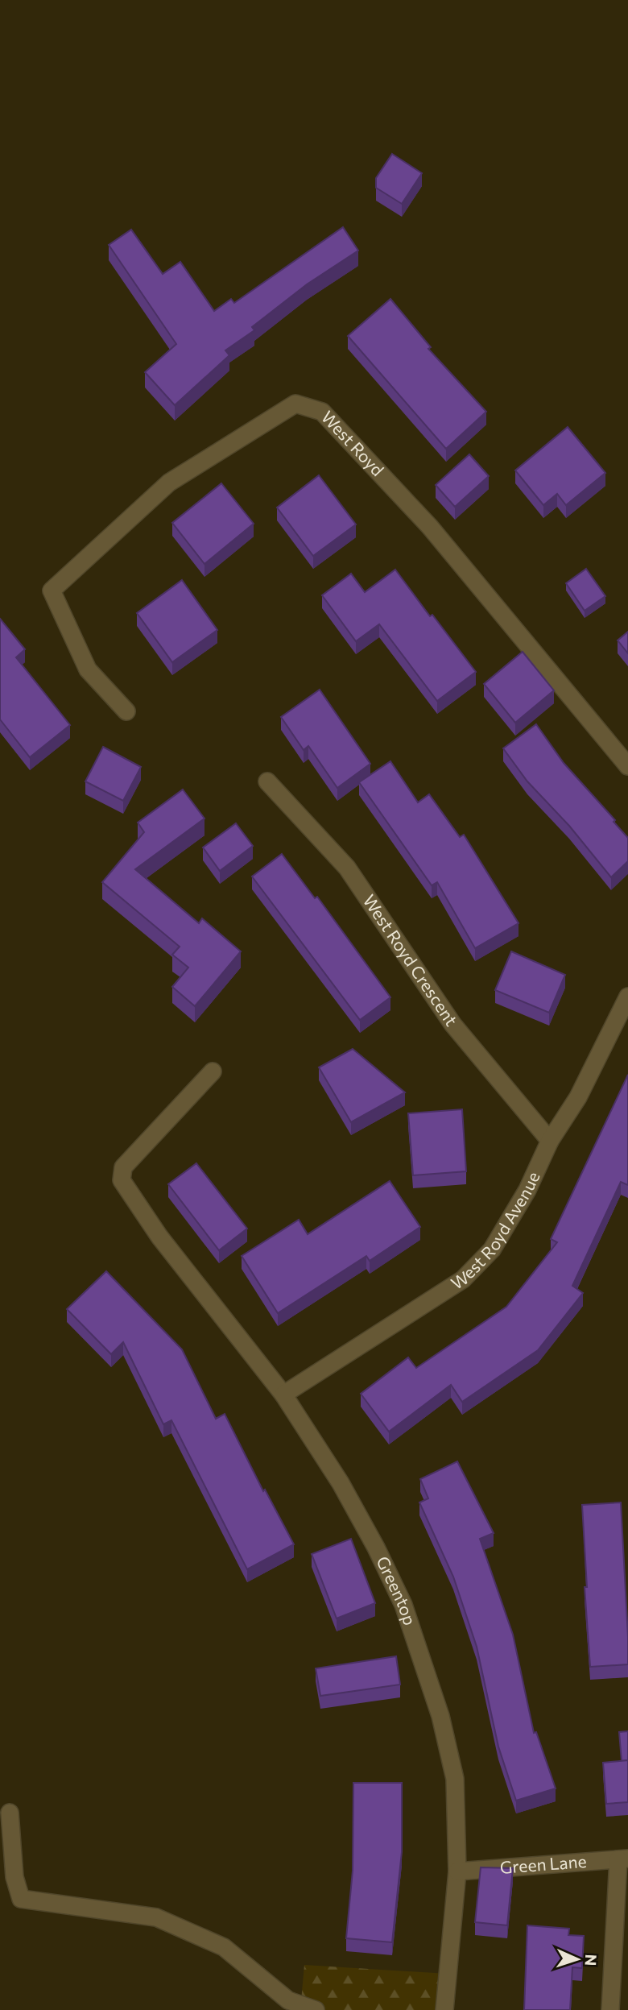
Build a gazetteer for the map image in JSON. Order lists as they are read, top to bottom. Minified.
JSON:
{"streets":{"street":["West Royd","West Royd Crescent","West Royd Avenue","Greentop","Green Lane"]},"crossings":[["West Royd Crescent","West Royd Avenue"],["West Royd Avenue","Greentop"],["Greentop","Green Lane"]],"north":"right"}
